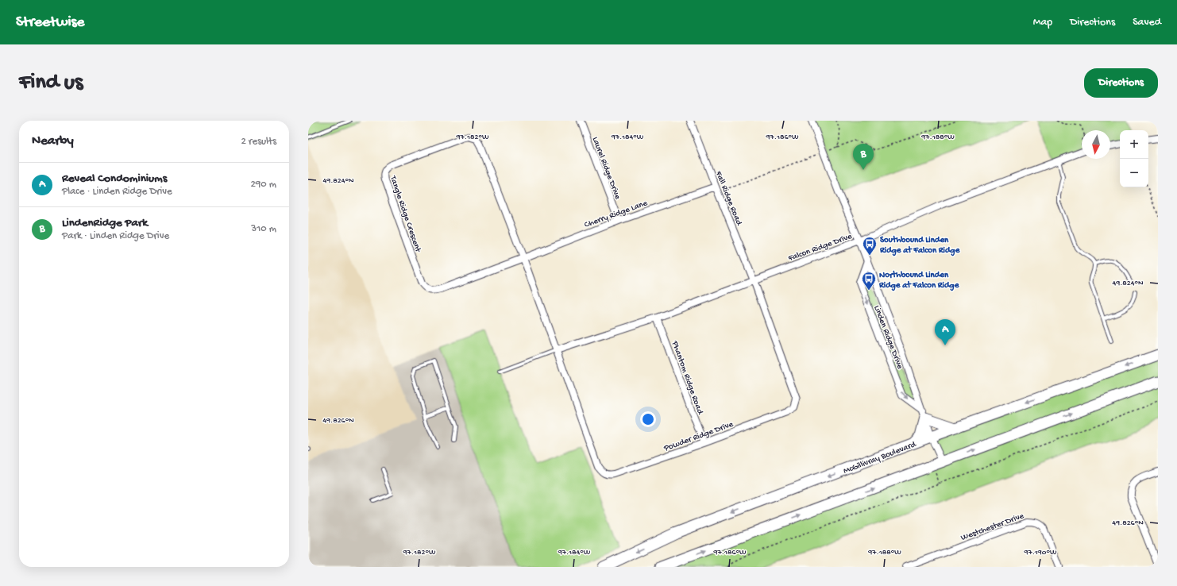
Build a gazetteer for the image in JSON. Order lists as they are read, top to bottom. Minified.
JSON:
{"streets":{"main road":["McGillivray Boulevard"],"street":["Laurel Ridge Drive","Fall Ridge Road","Cherry Ridge Lane","Tangle Ridge Crescent","Falcon Ridge Drive","Linden Ridge Drive","Phantom Ridge Road","Powder Ridge Drive","Westchester Drive"]},"crossings":[["Laurel Ridge Drive","Cherry Ridge Lane"],["Fall Ridge Road","Cherry Ridge Lane"],["Fall Ridge Road","Falcon Ridge Drive"],["Fall Ridge Road","Powder Ridge Drive"],["Cherry Ridge Lane","Tangle Ridge Crescent"],["Tangle Ridge Crescent","Falcon Ridge Drive"],["Tangle Ridge Crescent","Powder Ridge Drive"],["Falcon Ridge Drive","Linden Ridge Drive"],["Falcon Ridge Drive","Phantom Ridge Road"],["Falcon Ridge Drive","Powder Ridge Drive"],["Linden Ridge Drive","McGillivray Boulevard"],["Phantom Ridge Road","Powder Ridge Drive"]],"places":{"bus stop":["Southbound Linden Ridge at Falcon Ridge","Northbound Linden Ridge at Falcon Ridge"]},"north":"bottom","page":{"header":"Streetwise","nav":["Map","Directions","Saved"],"buttons":"Directions","title":"Find us","heading":["Nearby","2 results"],"map_buttons":["+","−"],"pins":["B","A"],"list":[{"mark":"A","name":"Reveal Condominiums","note":"Place · Linden Ridge Drive","value":"290 m"},{"mark":"B","name":"LindenRidge Park","note":"Park · Linden Ridge Drive","value":"310 m"}]},"coordinates":["97.182°W","97.184°W","97.186°W","97.188°W","49.824°N","49.826°N","97.190°W"]}
